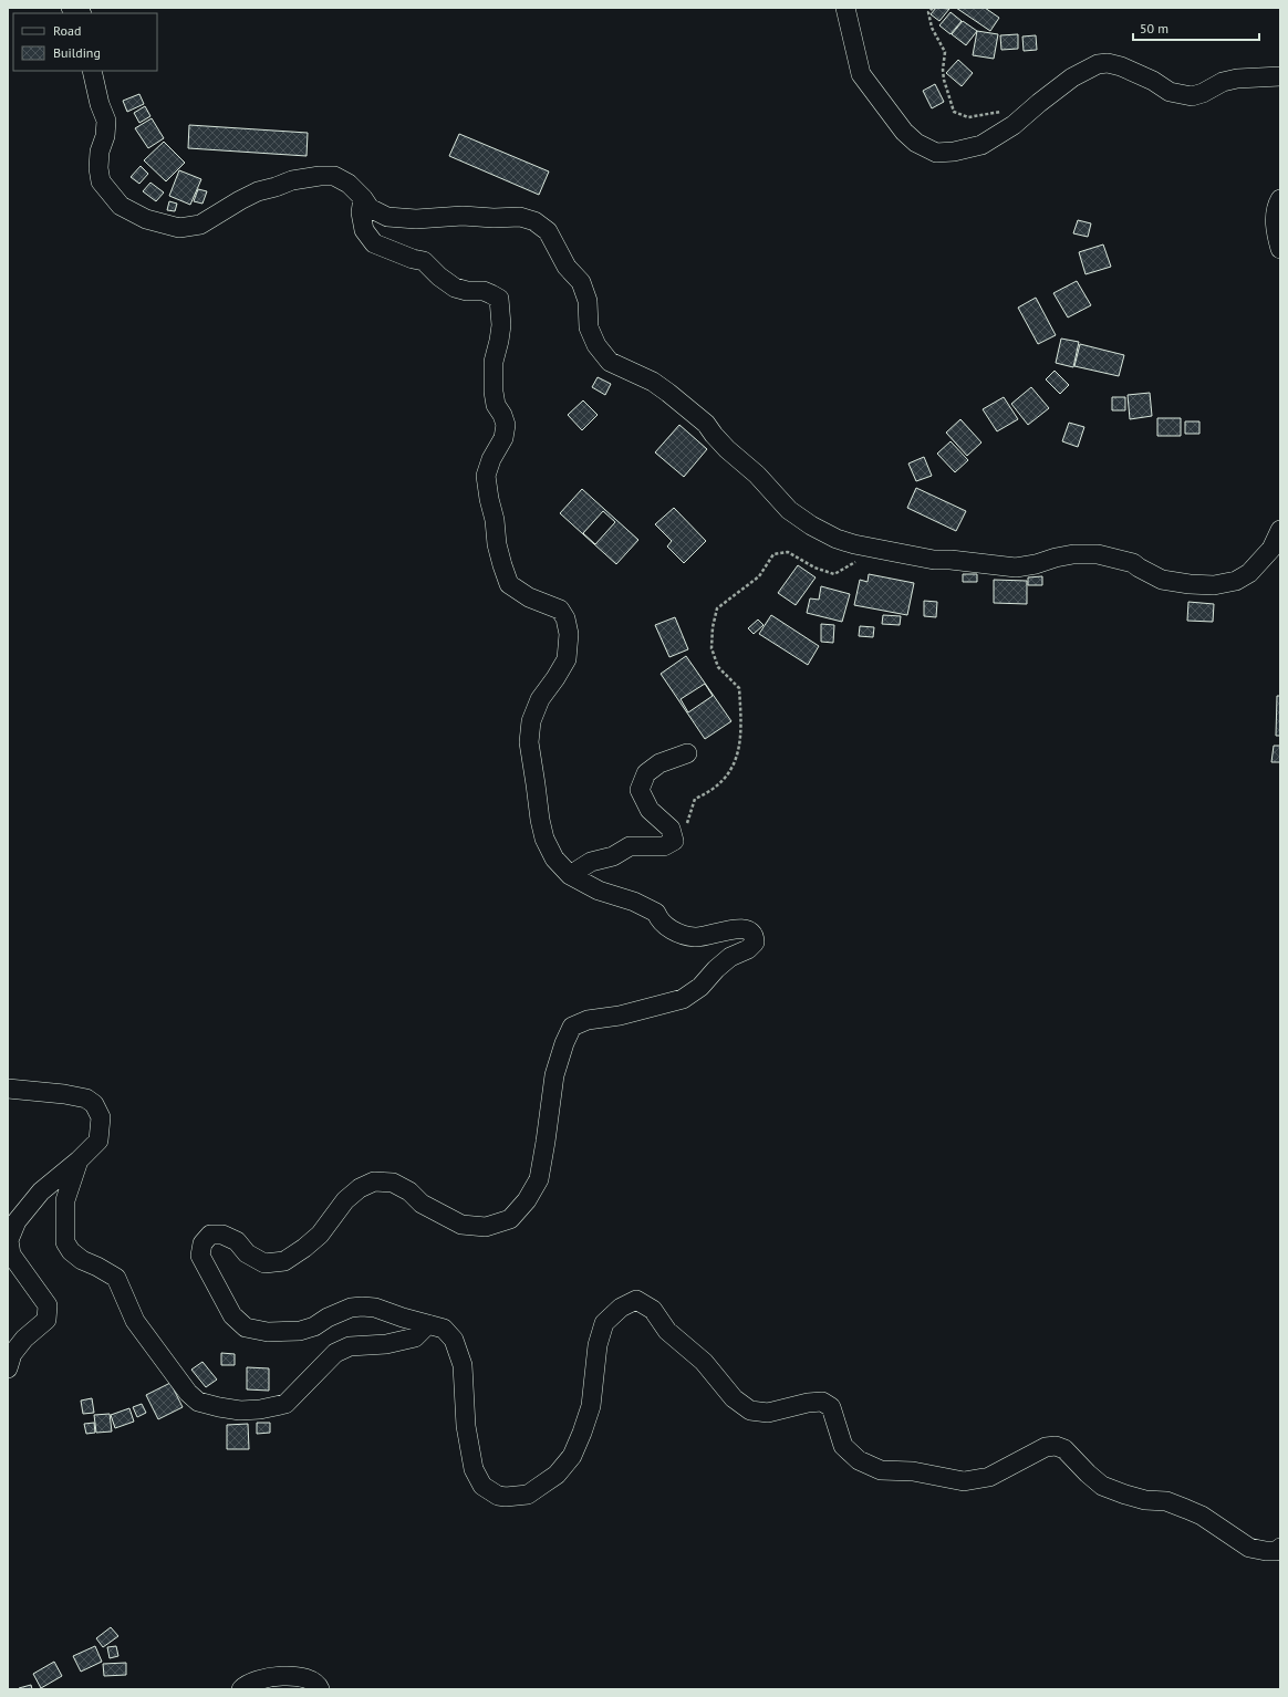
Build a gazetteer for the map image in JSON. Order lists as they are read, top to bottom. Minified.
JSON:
{"legend":["Road","Building"],"scale_bar":"50 m"}
